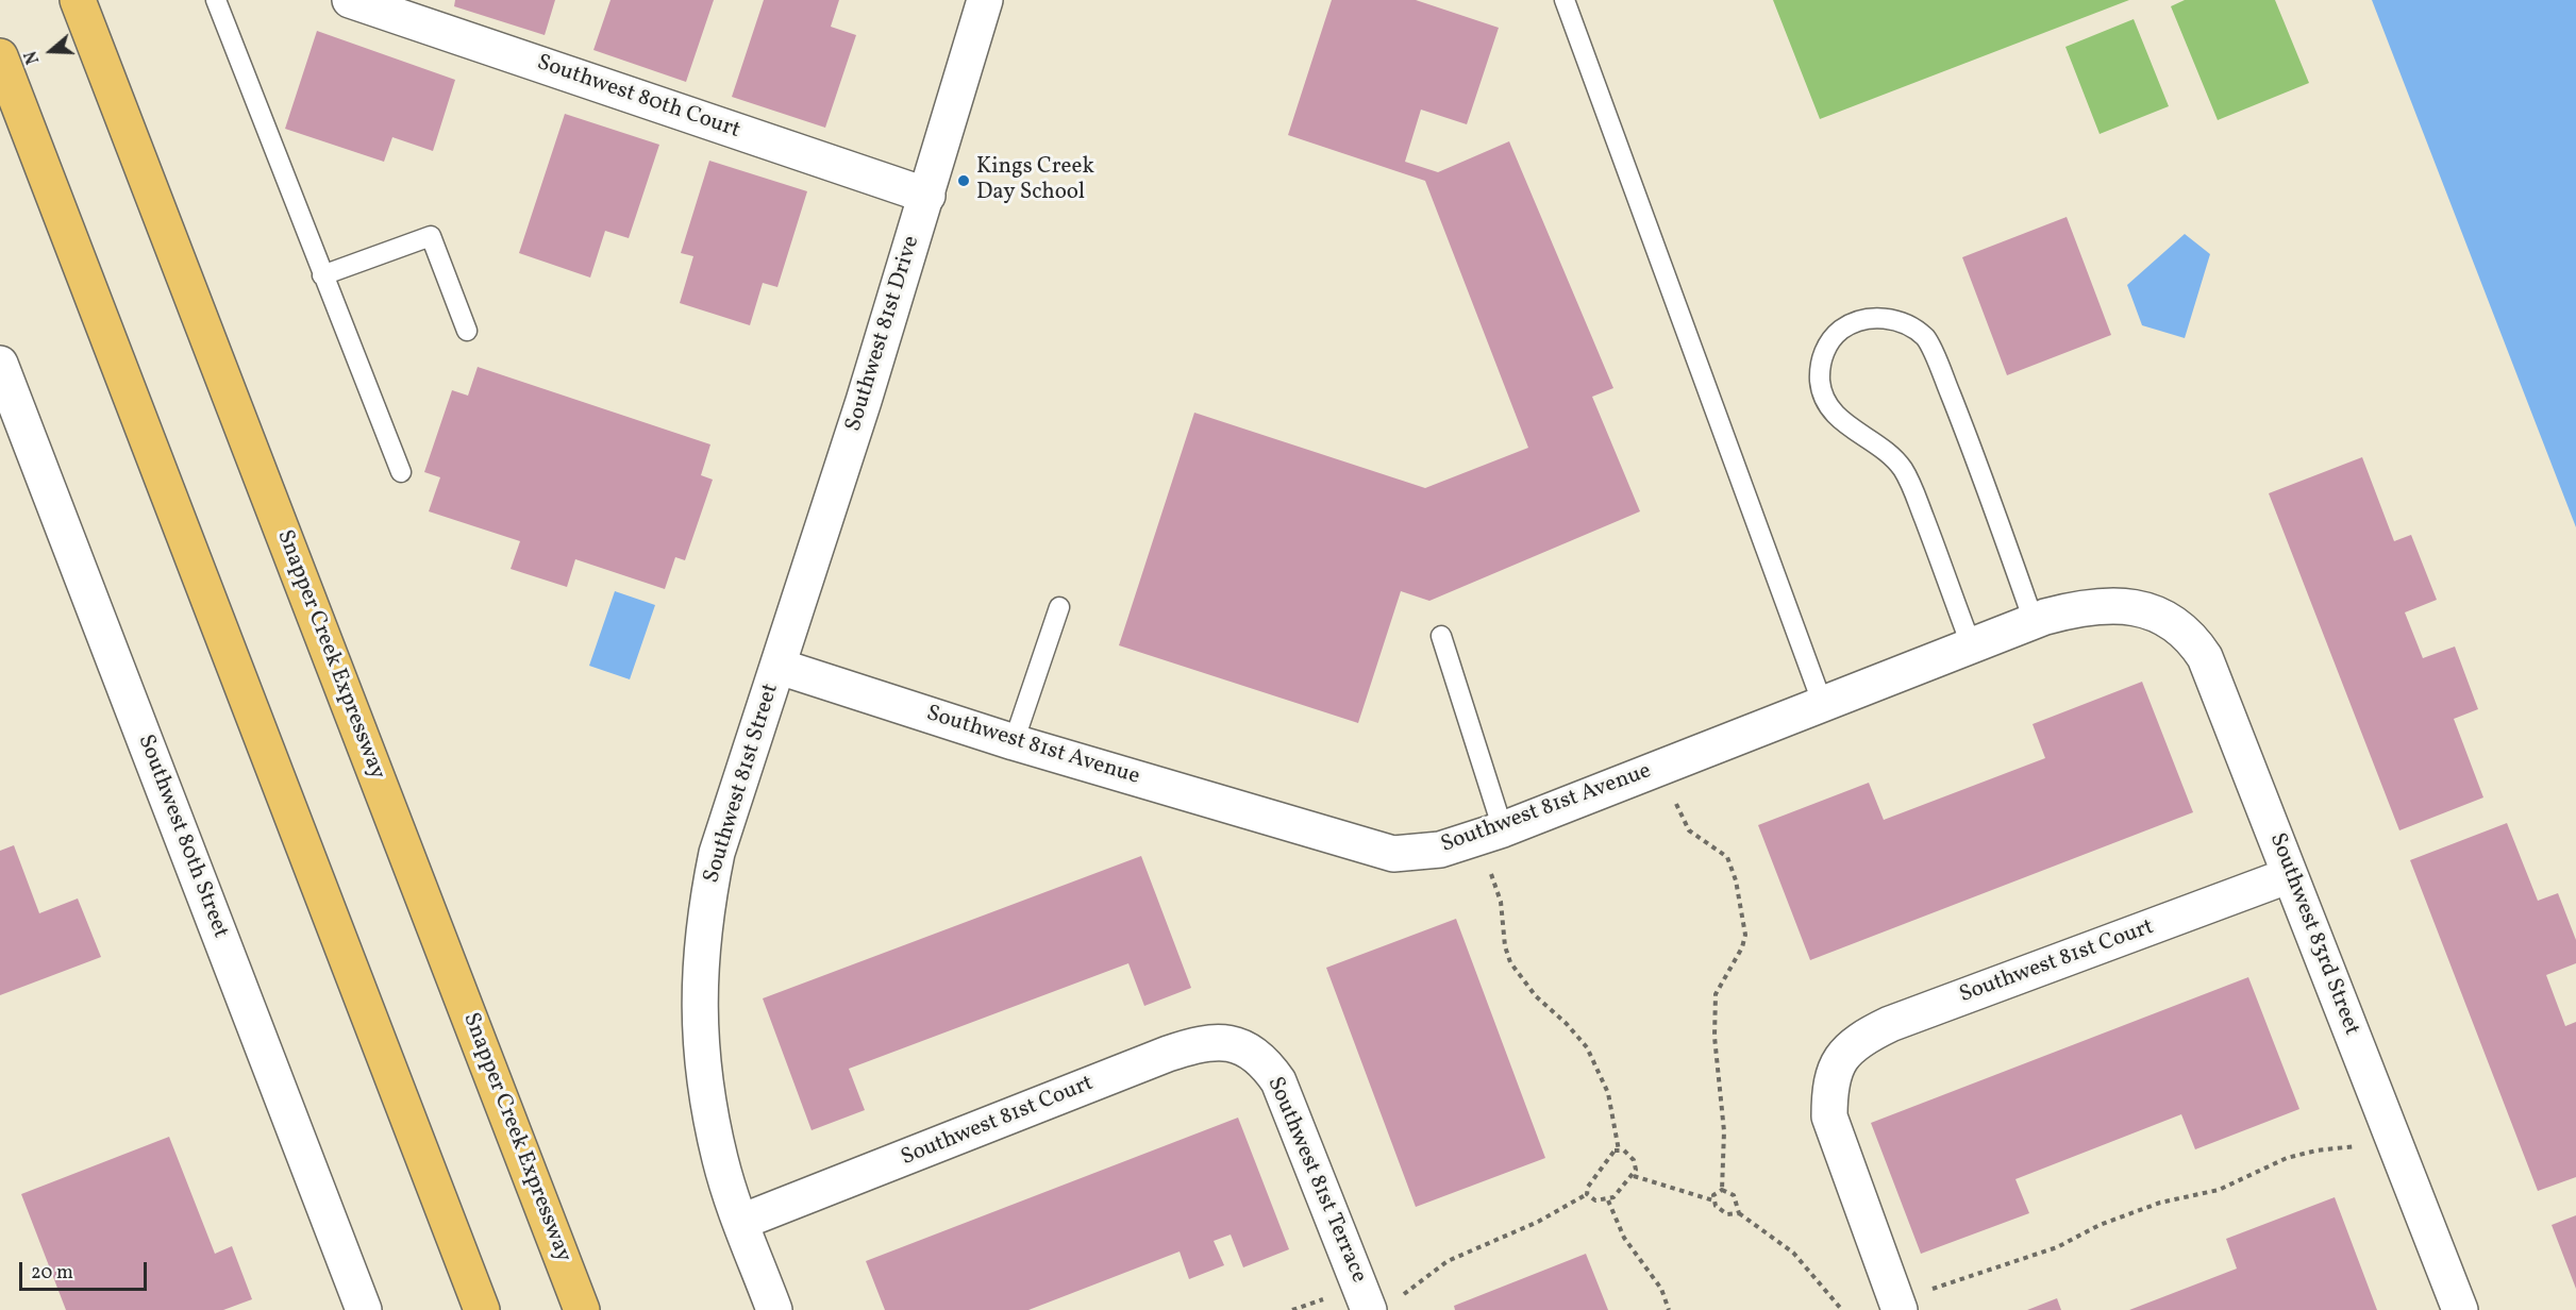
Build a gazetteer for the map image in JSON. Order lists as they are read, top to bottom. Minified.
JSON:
{"streets":{"highway":["Snapper Creek Expressway"],"street":["Southwest 80th Court","Southwest 81st Drive","Southwest 81st Avenue","Southwest 81st Street","Southwest 80th Street","Southwest 83rd Street","Southwest 81st Court","Southwest 81st Terrace"]},"crossings":[["Southwest 80th Court","Southwest 81st Drive"],["Southwest 81st Drive","Southwest 81st Avenue"],["Southwest 81st Drive","Southwest 81st Street"],["Southwest 81st Avenue","Southwest 81st Street"],["Southwest 81st Avenue","Southwest 83rd Street"],["Southwest 81st Street","Southwest 81st Court"],["Southwest 83rd Street","Southwest 81st Court"],["Southwest 81st Court","Southwest 81st Terrace"]],"places":["Kings Creek Day School"],"scale_bar":"20 m","north":"left"}
